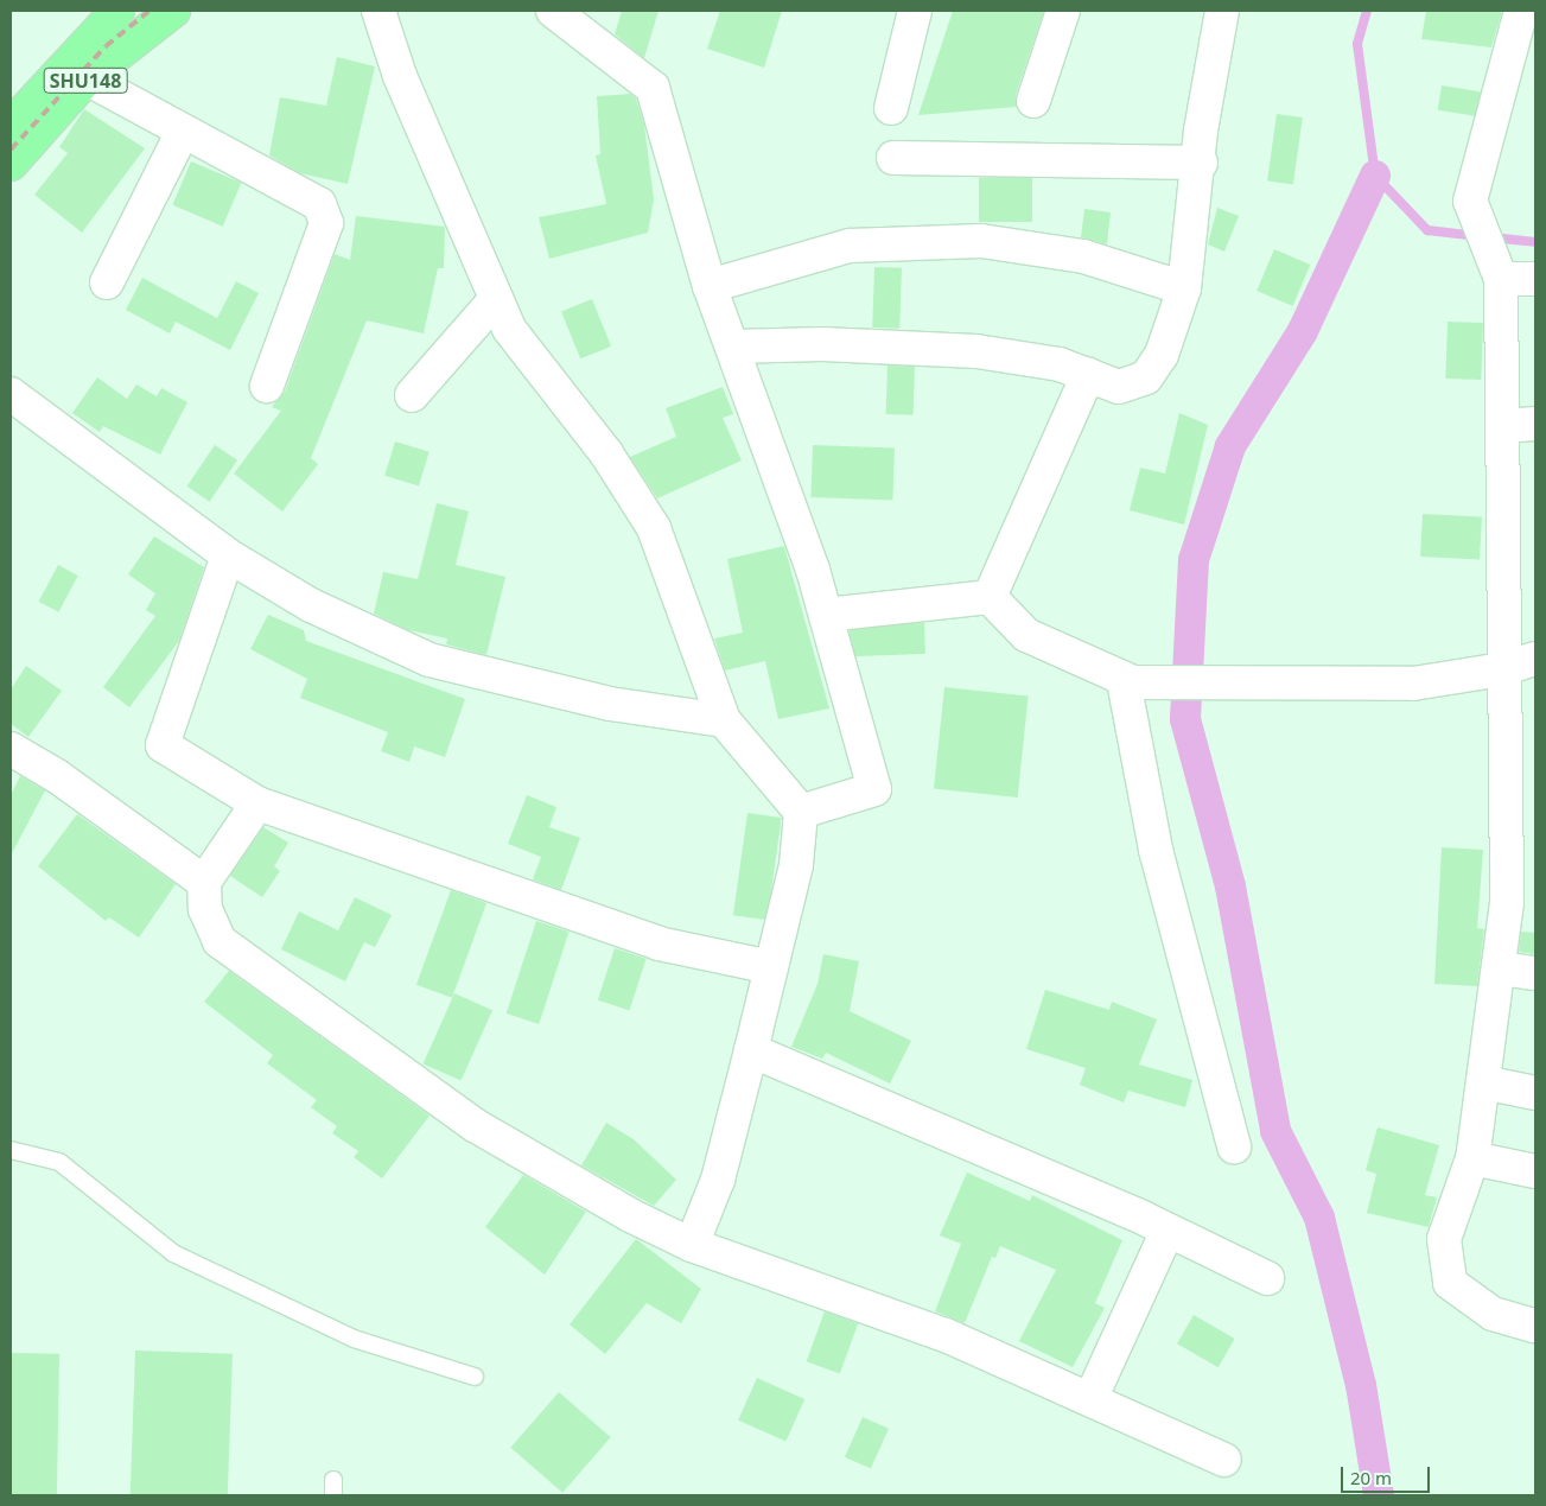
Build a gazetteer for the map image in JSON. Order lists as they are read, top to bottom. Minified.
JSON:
{"streets":{"highway":["SHU148"]},"scale_bar":"20 m"}
